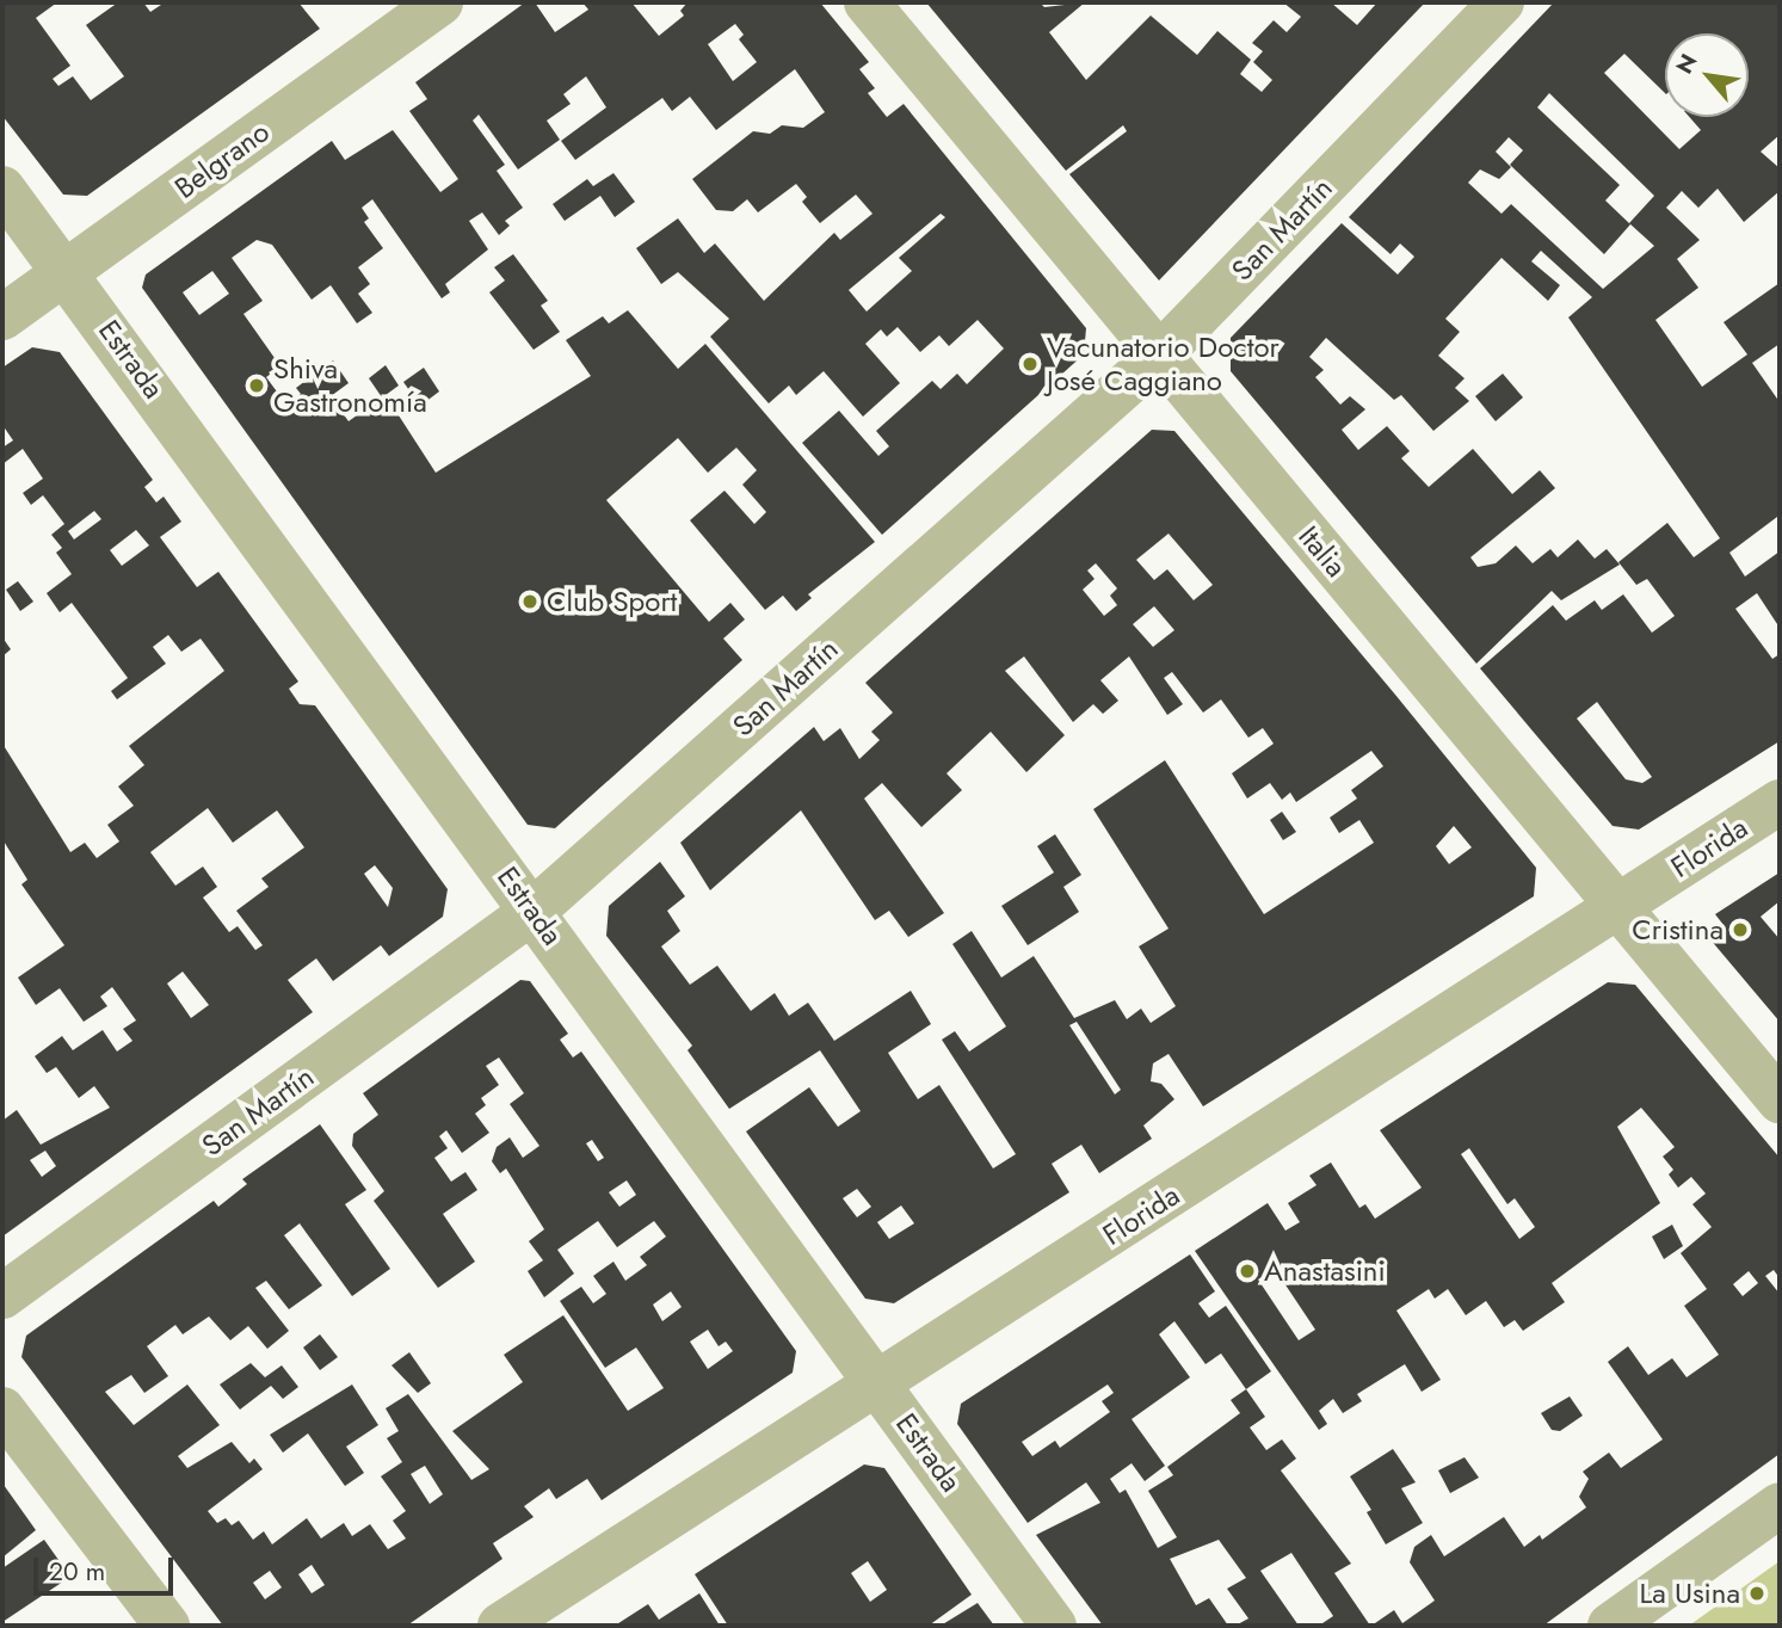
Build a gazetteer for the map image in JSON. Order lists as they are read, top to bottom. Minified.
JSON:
{"streets":{"street":["Belgrano","San Martín","Estrada","Italia","Florida"]},"crossings":[["Belgrano","Estrada"],["San Martín","Estrada"],["San Martín","Italia"],["Estrada","Florida"],["Italia","Florida"]],"places":["Vacunatorio Doctor José Caggiano","Shiva Gastronomía","Club Sport","Cristina","Anastasini","La Usina"],"scale_bar":"20 m","north":"top left"}
